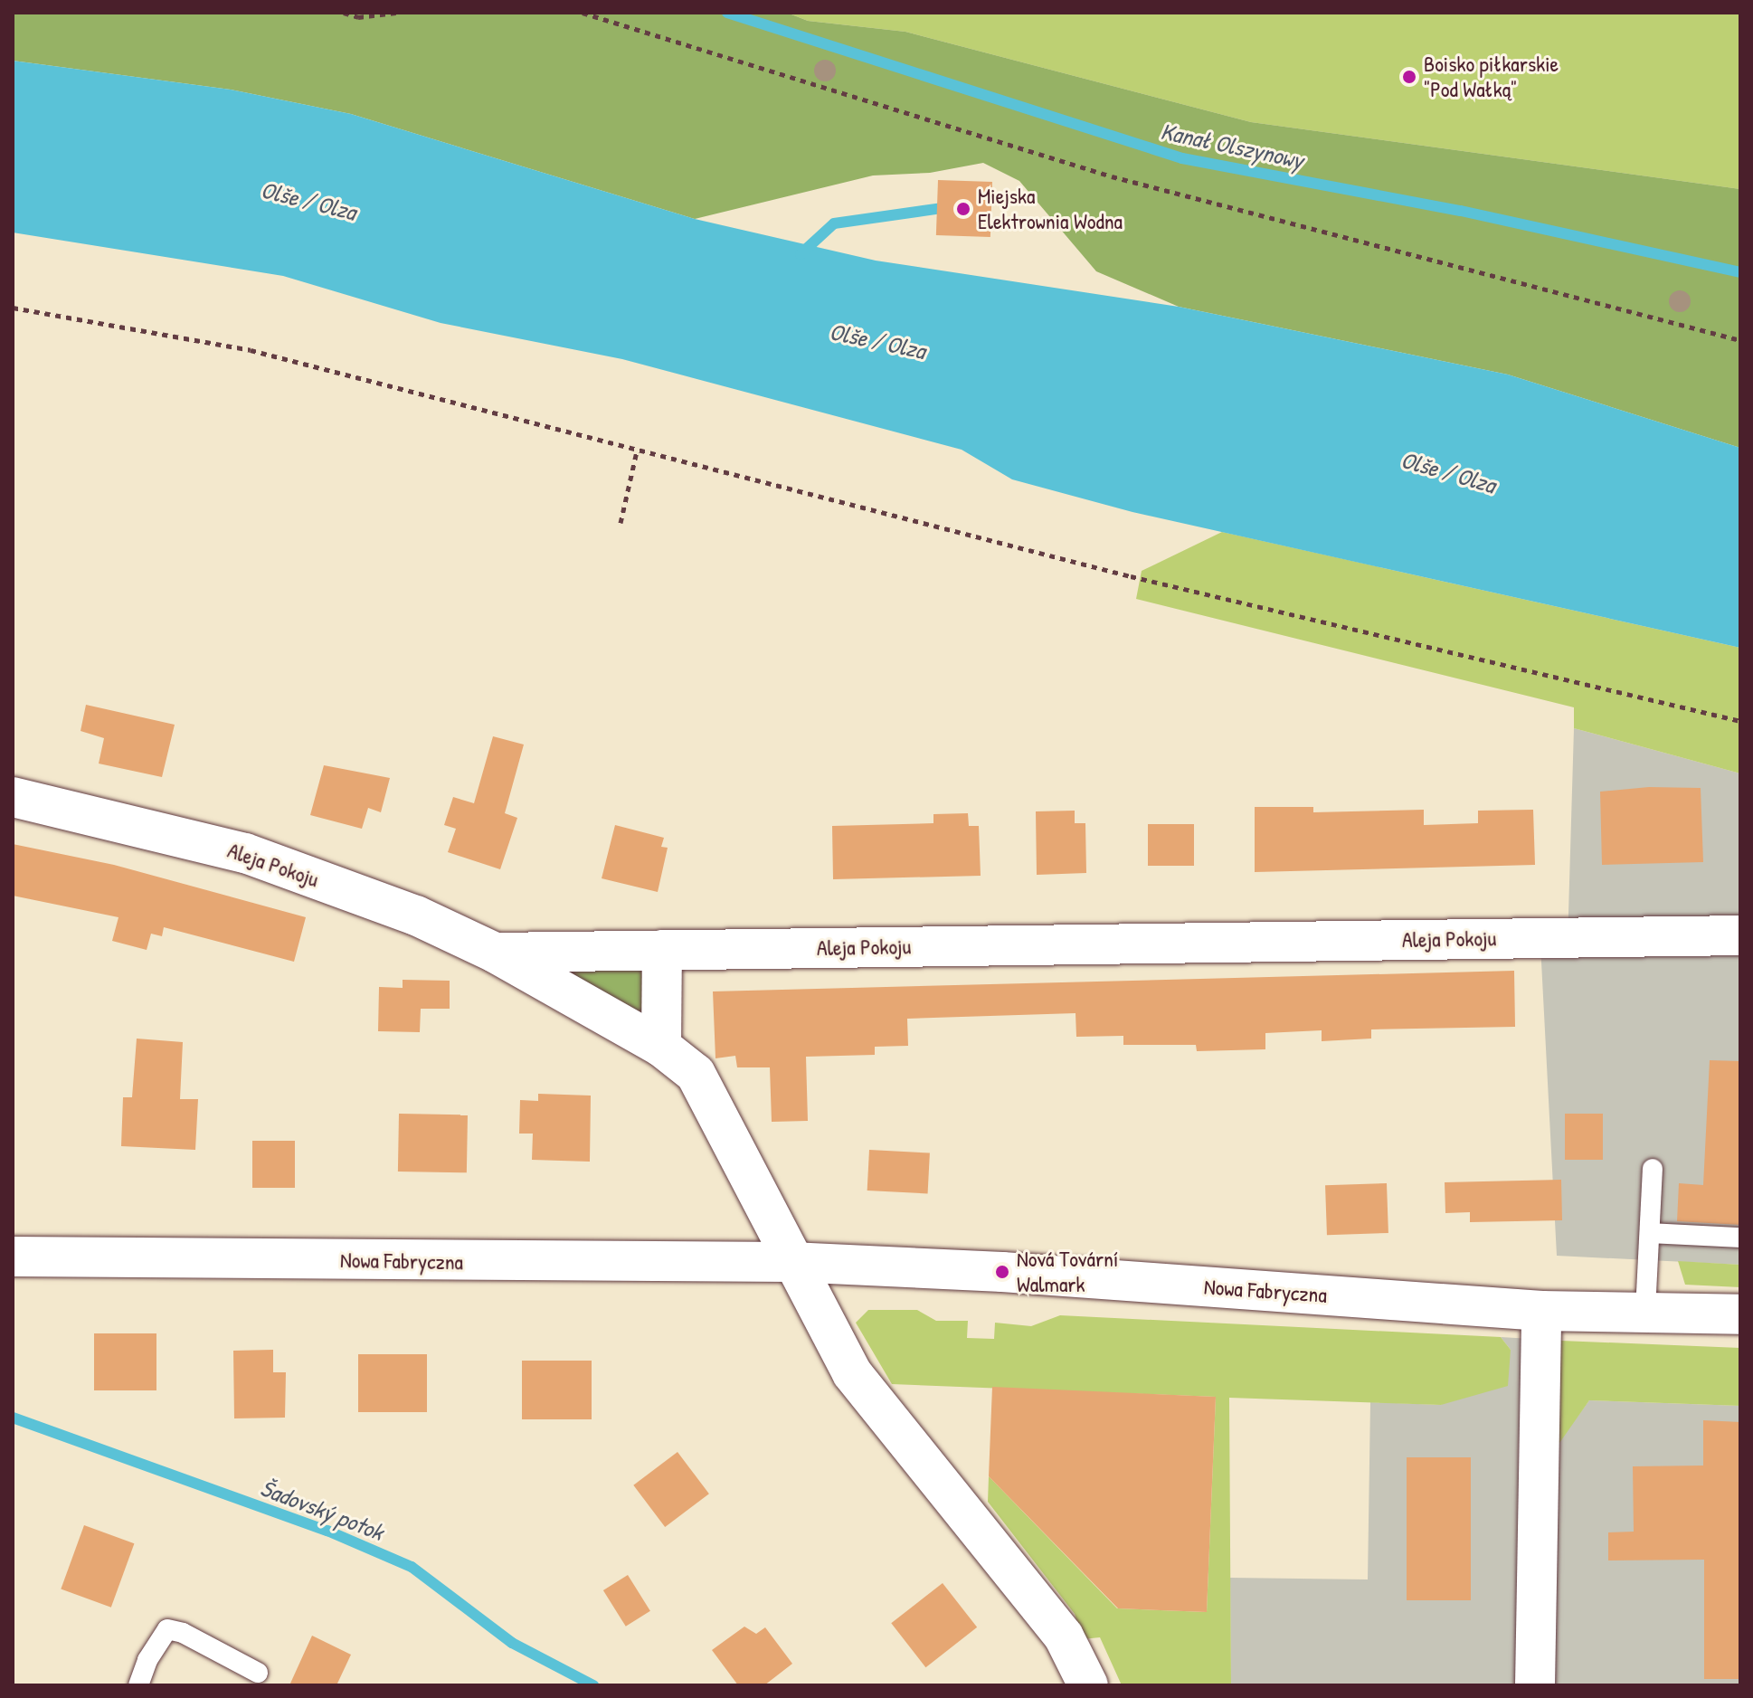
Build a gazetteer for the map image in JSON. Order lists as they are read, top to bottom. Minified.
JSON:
{"streets":{"street":["Aleja Pokoju","Nowa Fabryczna"]},"water":["Kanał Olszynowy","Olše / Olza","Šadovský potok"],"places":["Boisko piłkarskie \"Pod Wałką\"","Miejska Elektrownia Wodna","Nová Tovární Walmark"]}
